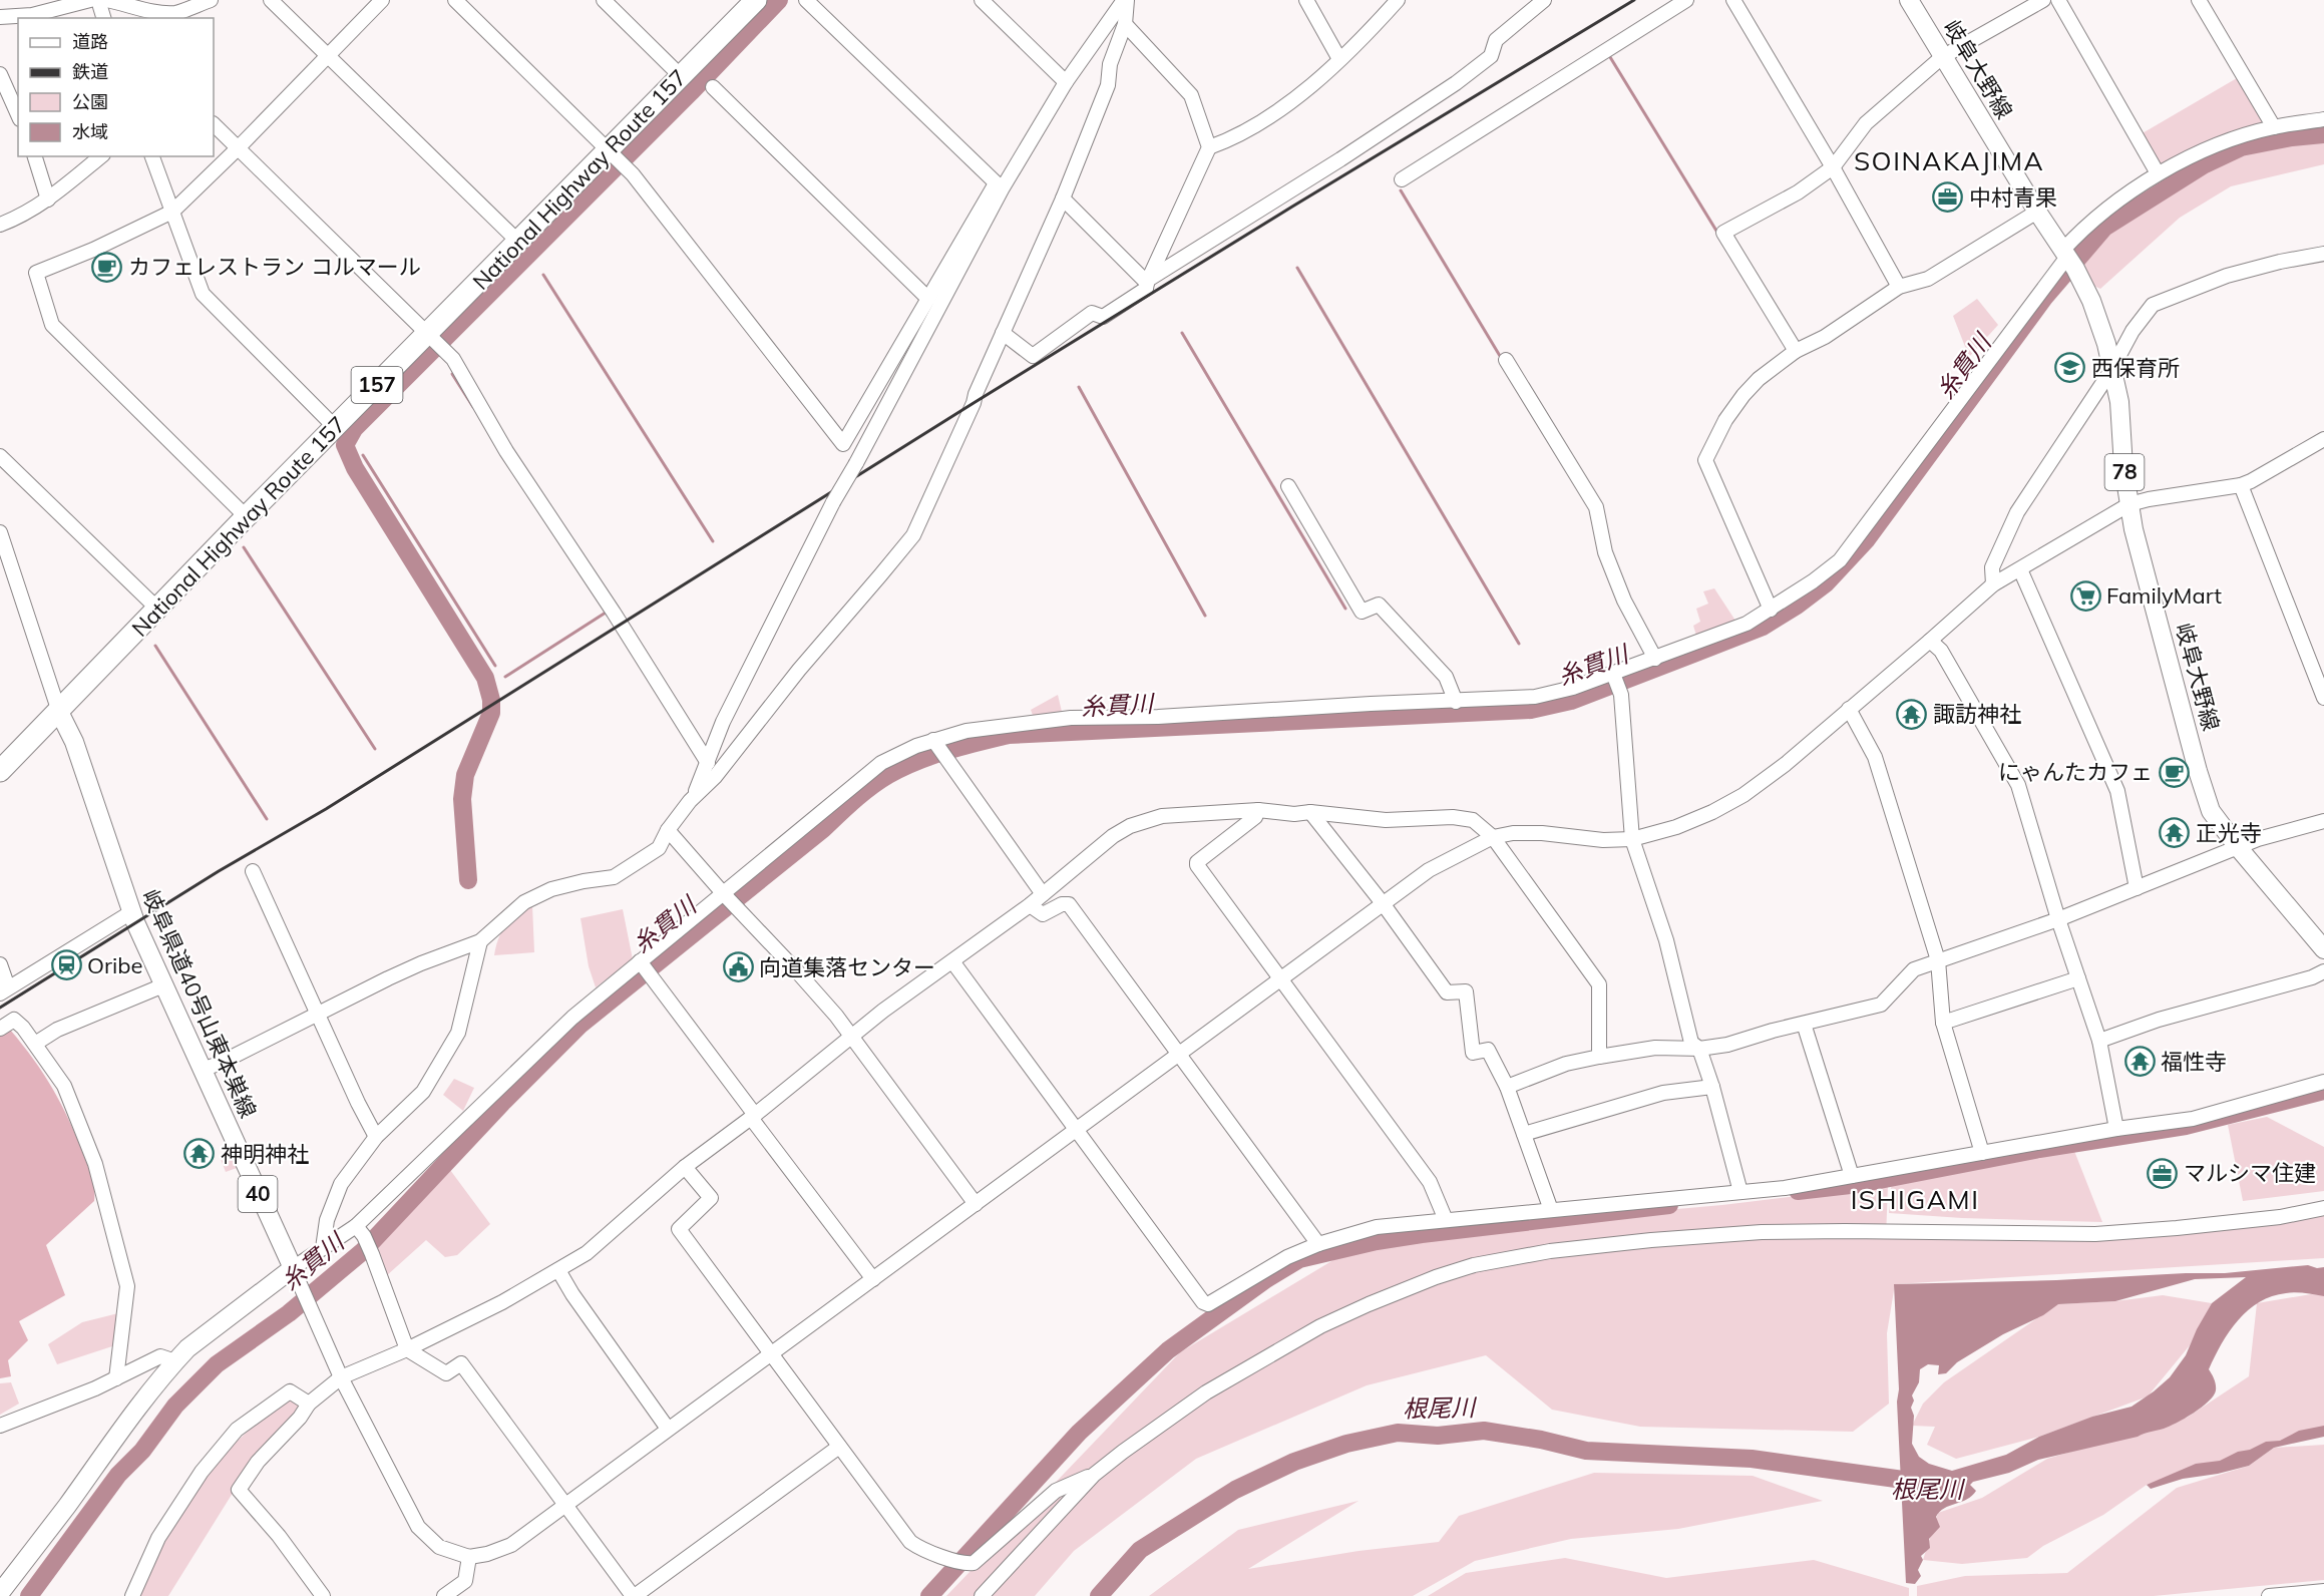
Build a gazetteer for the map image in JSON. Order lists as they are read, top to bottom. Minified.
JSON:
{"streets":{"highway":["National Highway Route 157","157"],"main road":["岐阜大野線","78","岐阜県道40号山東本巣線","40"]},"crossings":[["National Highway Route 157","岐阜県道40号山東本巣線"]],"districts":["SOINAKAJIMA","ISHIGAMI"],"water":["糸貫川","根尾川"],"places":{"office":["中村青果","マルシマ住建"],"cafe":["カフェレストラン コルマール","にゃんたカフェ"],"school or university":["西保育所"],"supermarket":["FamilyMart"],"temple":["諏訪神社","正光寺","福性寺","神明神社"],"station":["Oribe"],"public building":["向道集落センター"]},"legend":["道路","鉄道","公園","水域"]}
